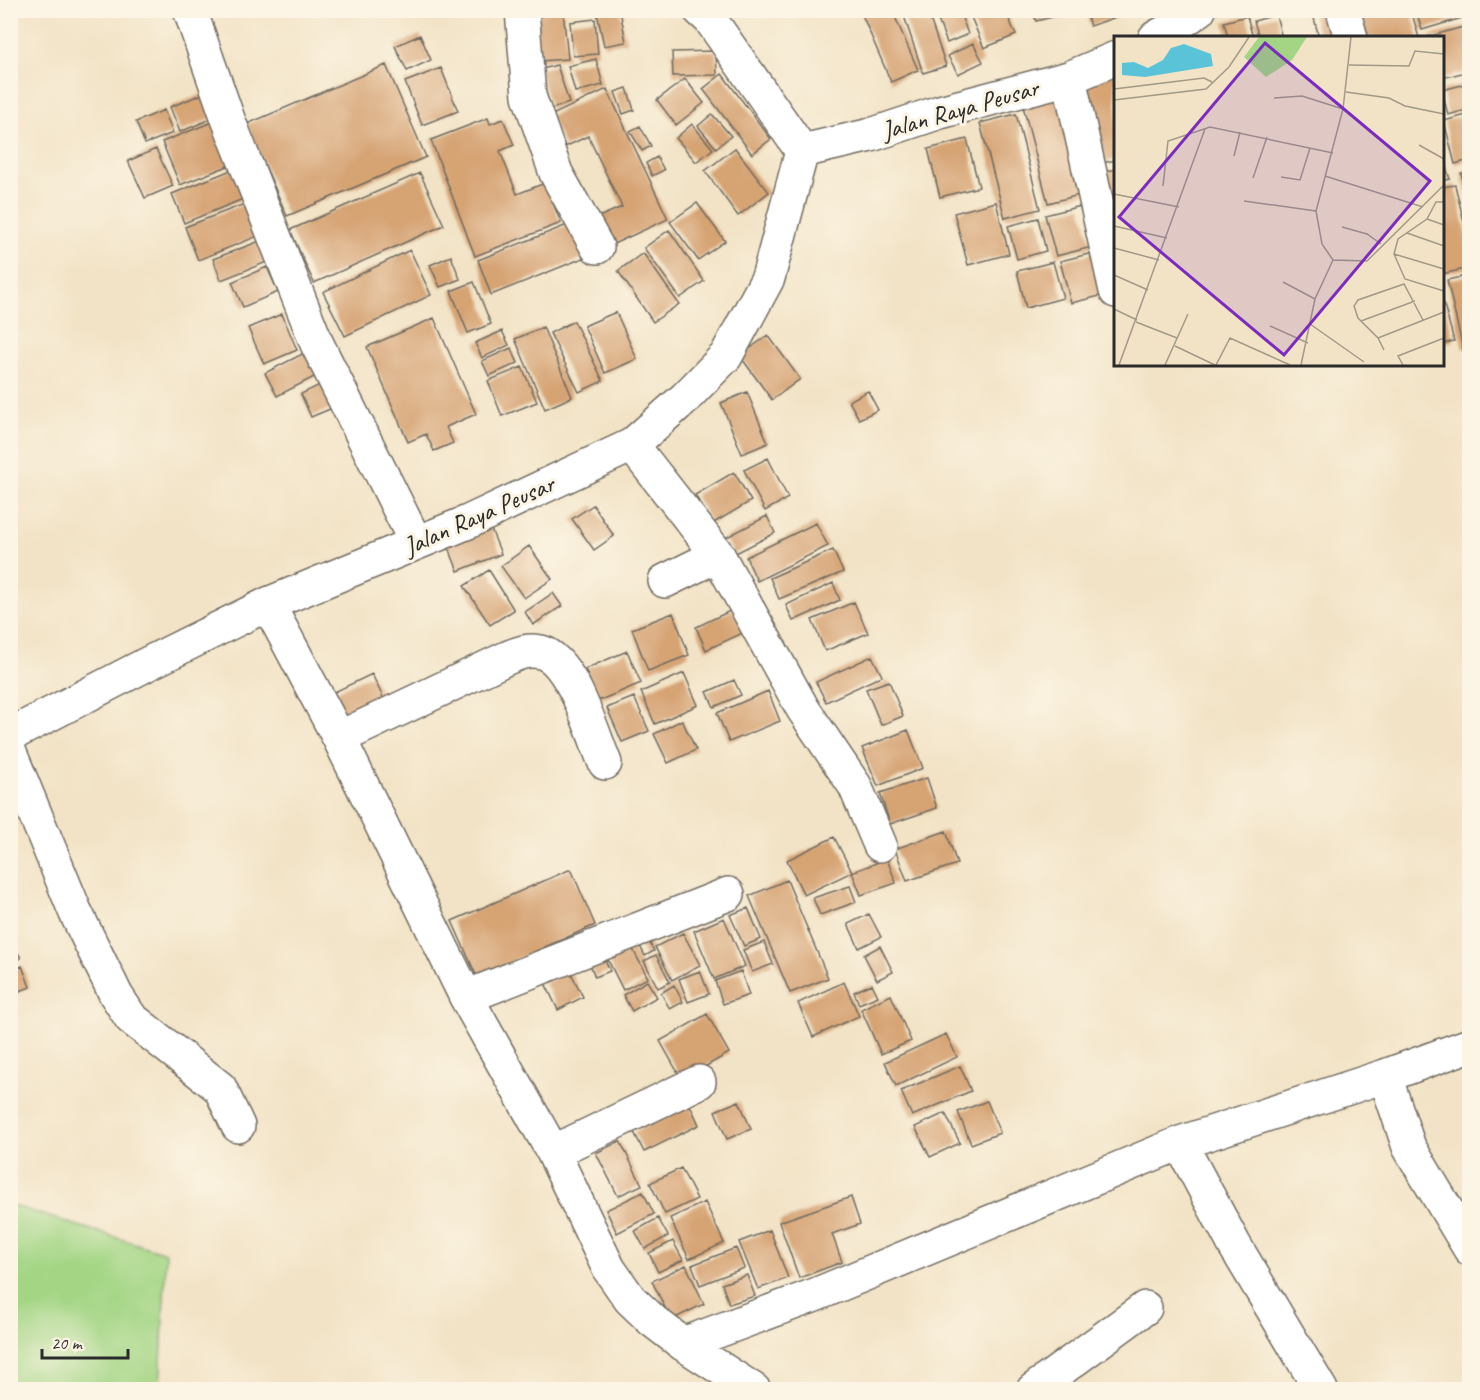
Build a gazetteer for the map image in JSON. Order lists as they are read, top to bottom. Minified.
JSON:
{"streets":{"street":["Jalan Raya Peusar"]},"scale_bar":"20 m"}
